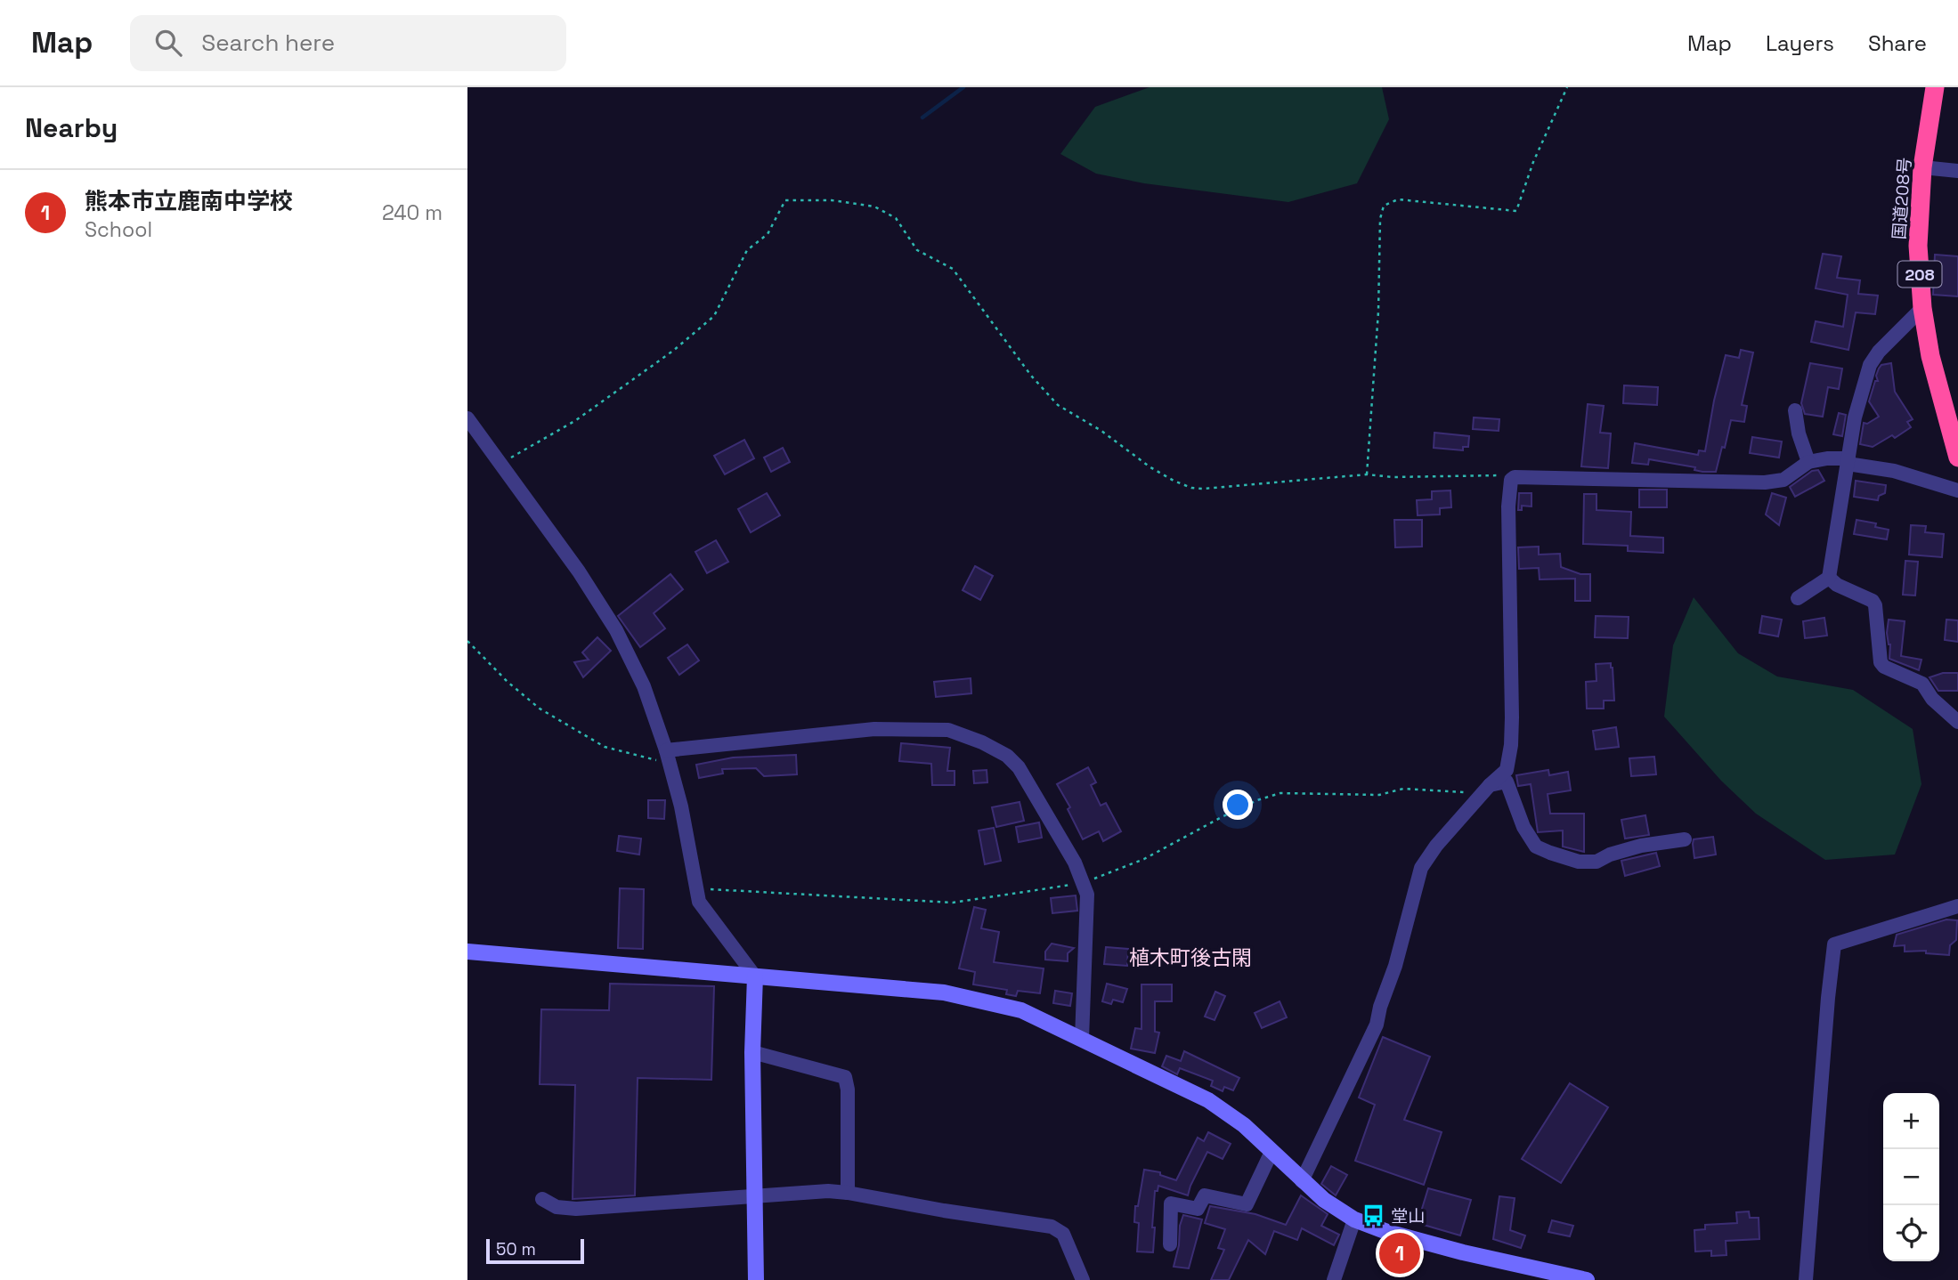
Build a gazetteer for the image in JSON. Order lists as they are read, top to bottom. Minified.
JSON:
{"streets":{"highway":["国道208号","208"]},"districts":["植木町後古閑"],"places":{"bus stop":["堂山"]},"scale_bar":"50 m","page":{"header":"Map","search":"Search here","nav":["Map","Layers","Share"],"heading":"Nearby","list":[{"mark":"1","name":"熊本市立鹿南中学校","note":"School","value":"240 m"}],"map_buttons":["+","−"],"pins":"1","scale":"50 m"}}
